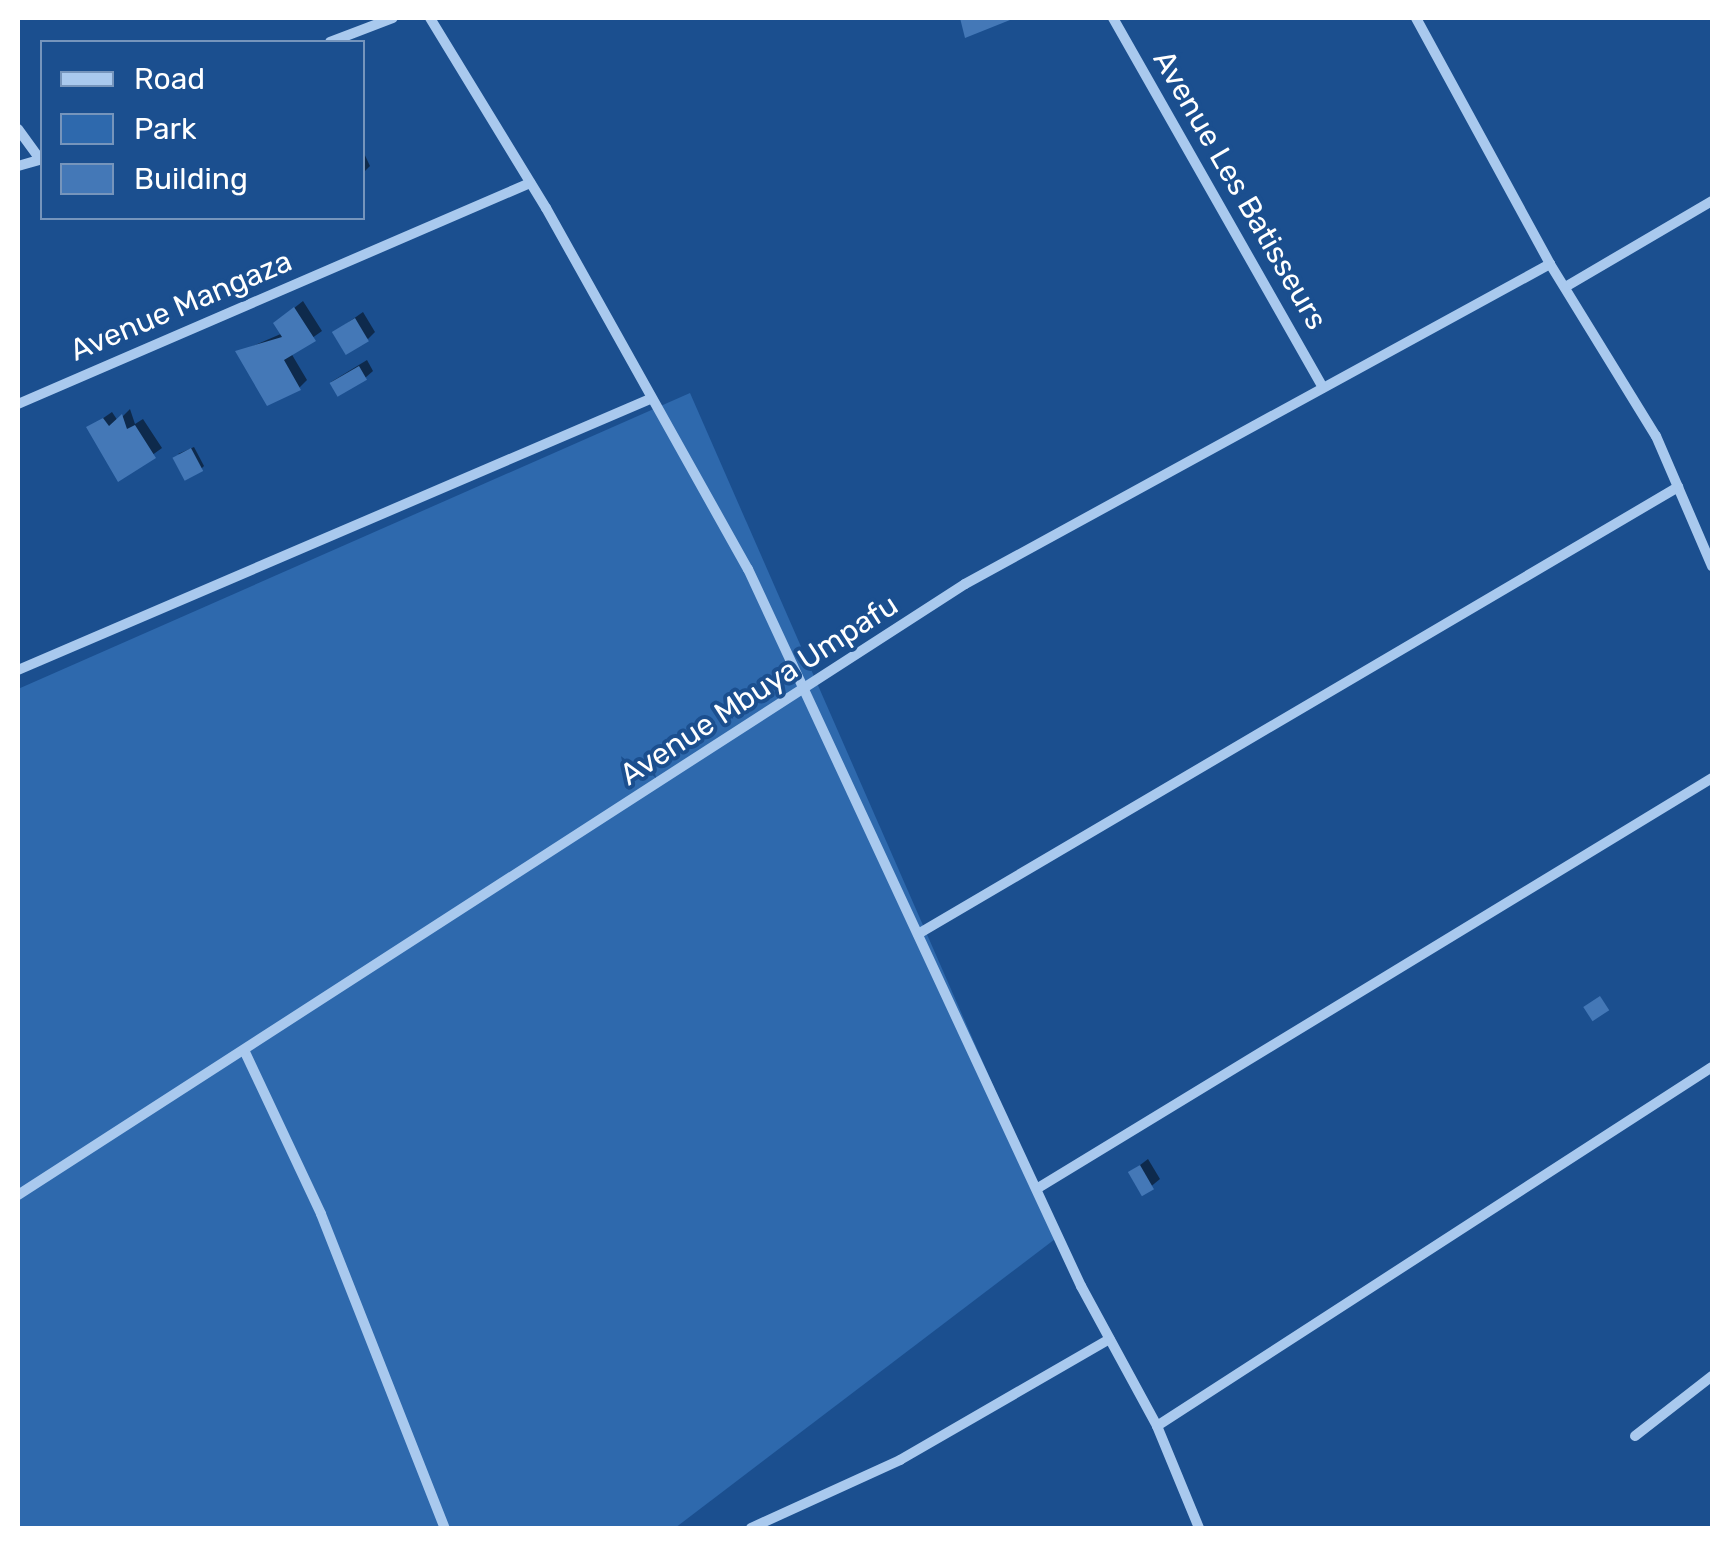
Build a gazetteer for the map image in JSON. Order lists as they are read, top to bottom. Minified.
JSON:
{"streets":{"street":["Avenue Les Batisseurs","Avenue Mangaza","Avenue Mbuya Umpafu"]},"crossings":[["Avenue Les Batisseurs","Avenue Mbuya Umpafu"]],"legend":["Road","Park","Building"]}
